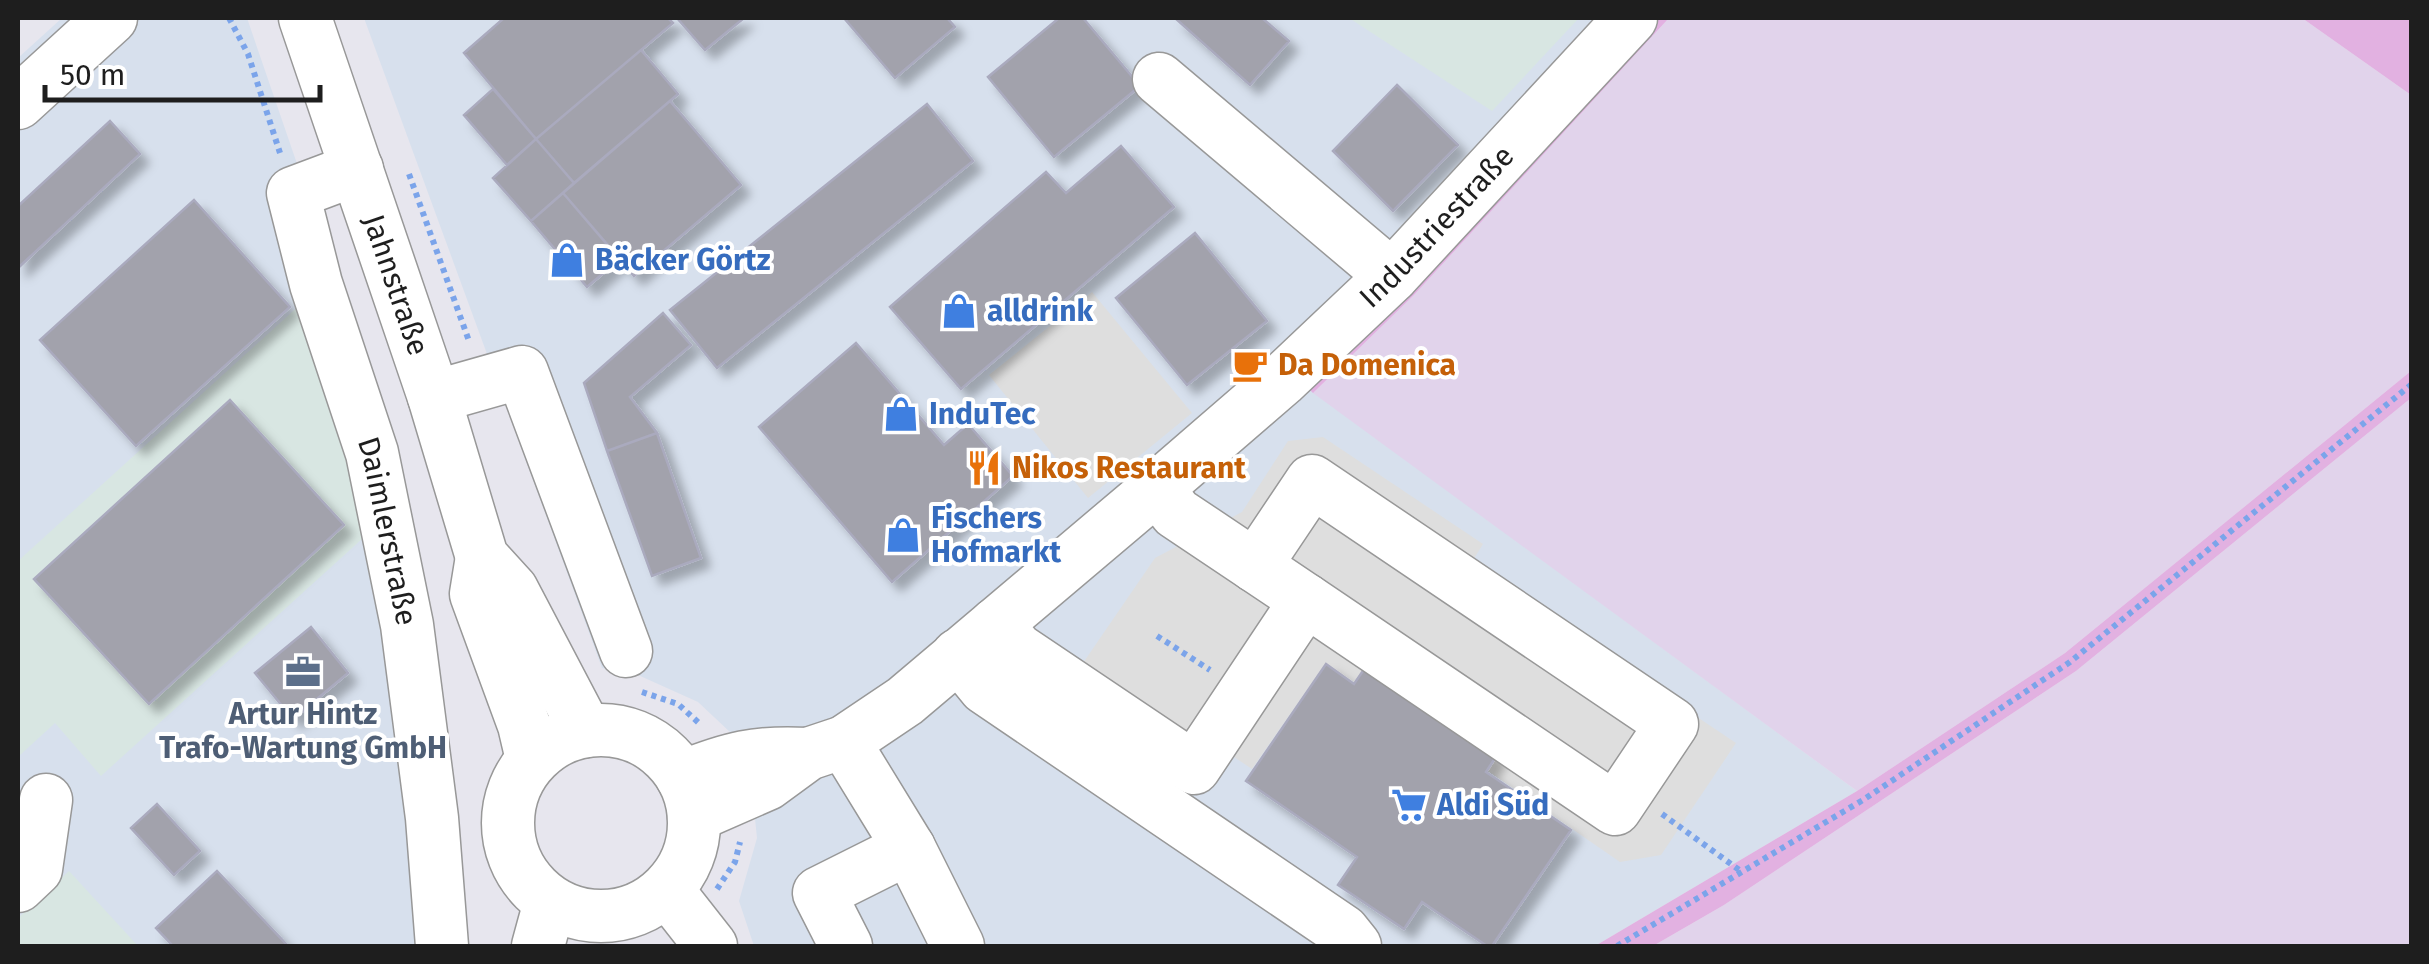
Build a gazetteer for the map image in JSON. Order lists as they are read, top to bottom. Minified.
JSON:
{"streets":{"street":["Industriestraße","Jahnstraße","Daimlerstraße"]},"crossings":[["Industriestraße","Jahnstraße"]],"places":{"shop":["Bäcker Görtz","alldrink","InduTec","Fischers Hofmarkt"],"cafe":["Da Domenica"],"restaurant":["Nikos Restaurant"],"office":["Artur Hintz Trafo-Wartung GmbH"],"supermarket":["Aldi Süd"]},"scale_bar":"50 m"}
